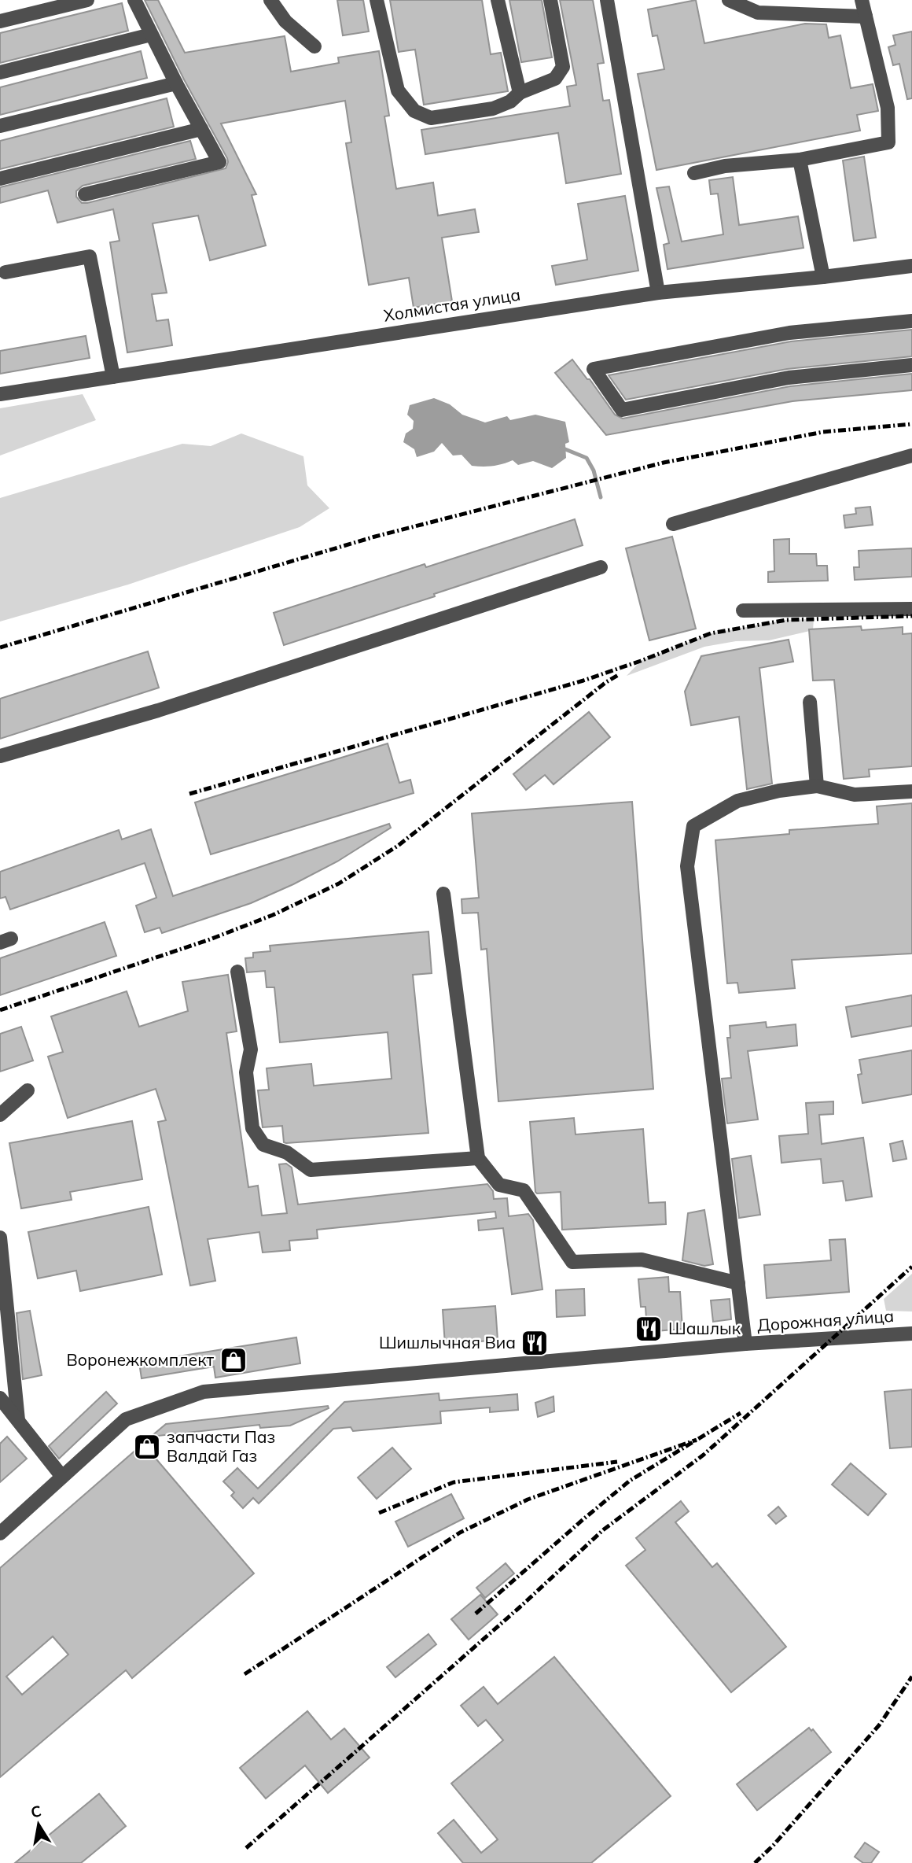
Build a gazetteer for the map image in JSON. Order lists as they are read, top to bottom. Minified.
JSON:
{"streets":{"street":["Холмистая улица","Дорожная улица"]},"places":{"restaurant":["Шашлык","Шишлычная Виа"],"shop":["Воронежкомплект","запчасти Паз Валдай Газ"]},"north":"top"}
